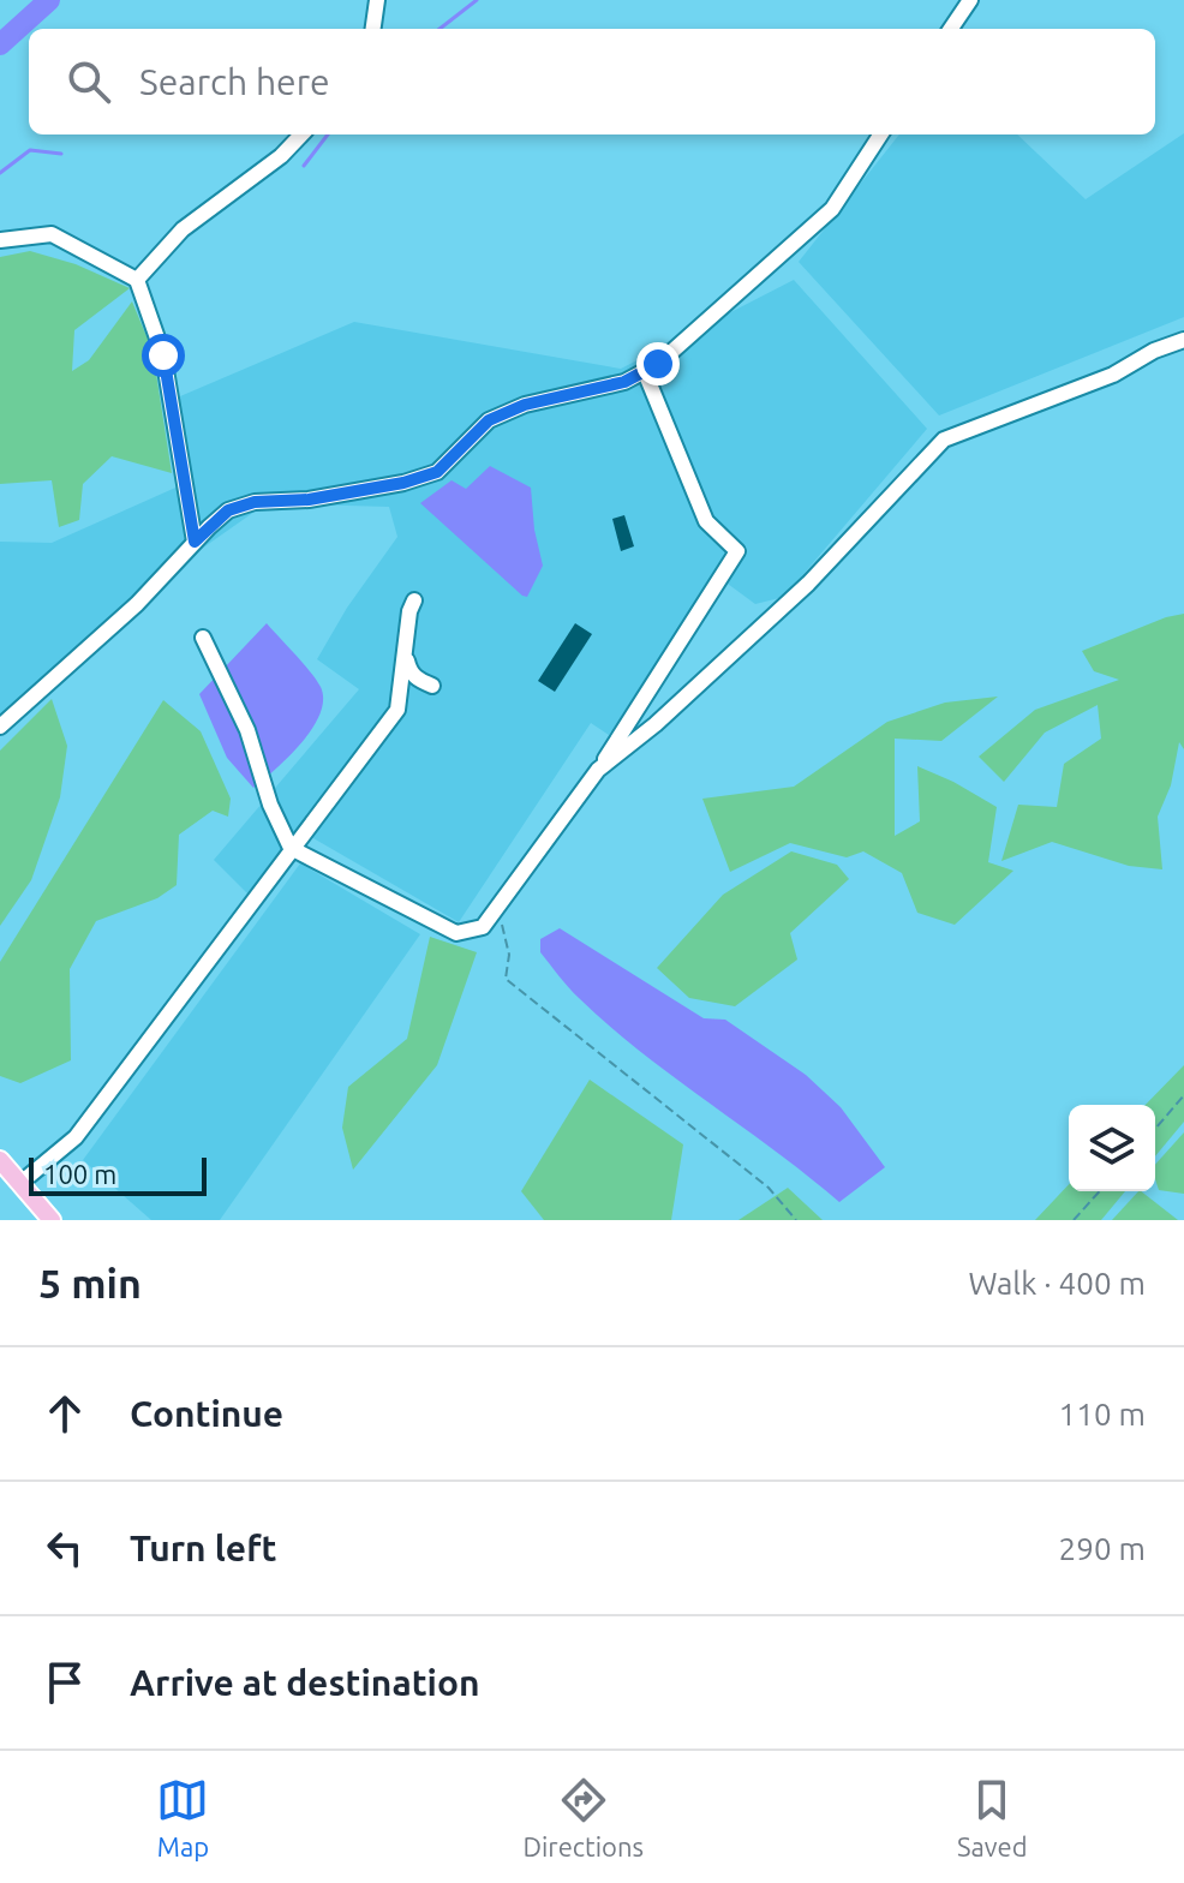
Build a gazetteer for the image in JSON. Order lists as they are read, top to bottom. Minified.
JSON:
{"scale_bar":"100 m","page":{"search":"Search here","scale":"100 m","heading":["5 min","Walk · 400 m"],"list":[["Continue","110 m"],["Turn left","290 m"],"Arrive at destination"],"nav":["Map","Directions","Saved"]}}
